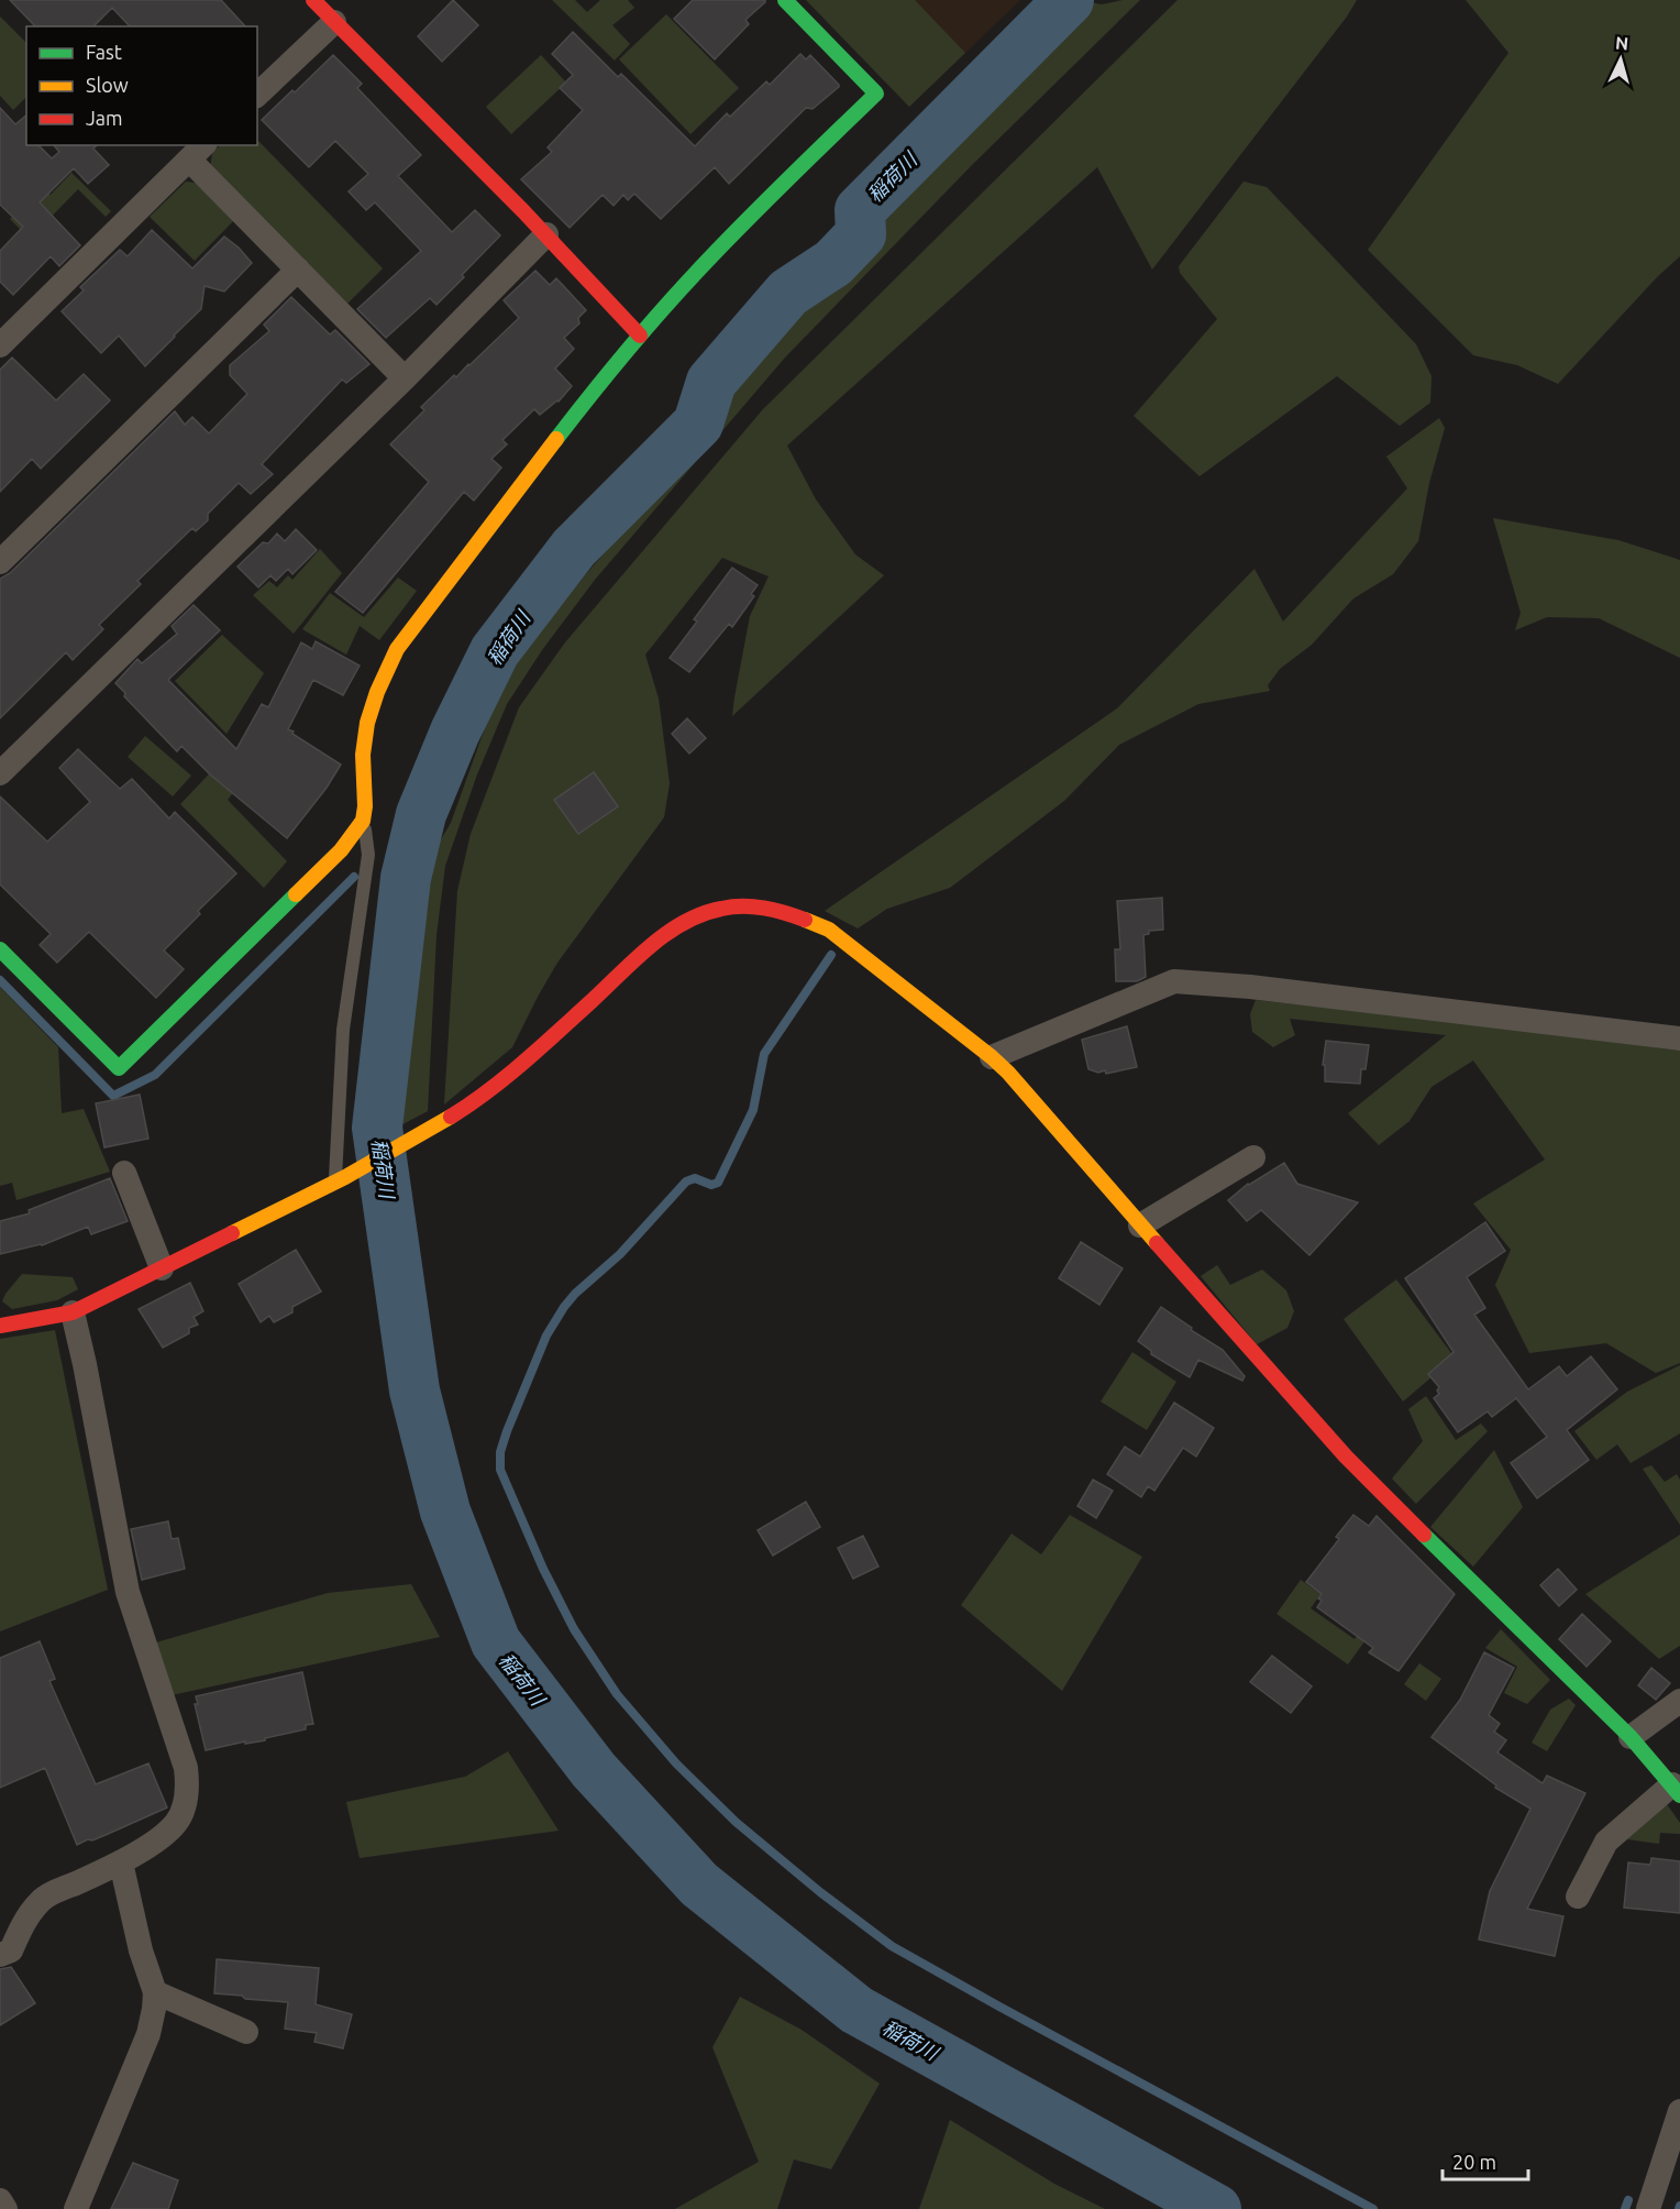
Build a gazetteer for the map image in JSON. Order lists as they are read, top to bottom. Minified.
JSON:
{"water":["稲荷川"],"legend":["Fast","Slow","Jam"],"scale_bar":"20 m","north":"top"}
